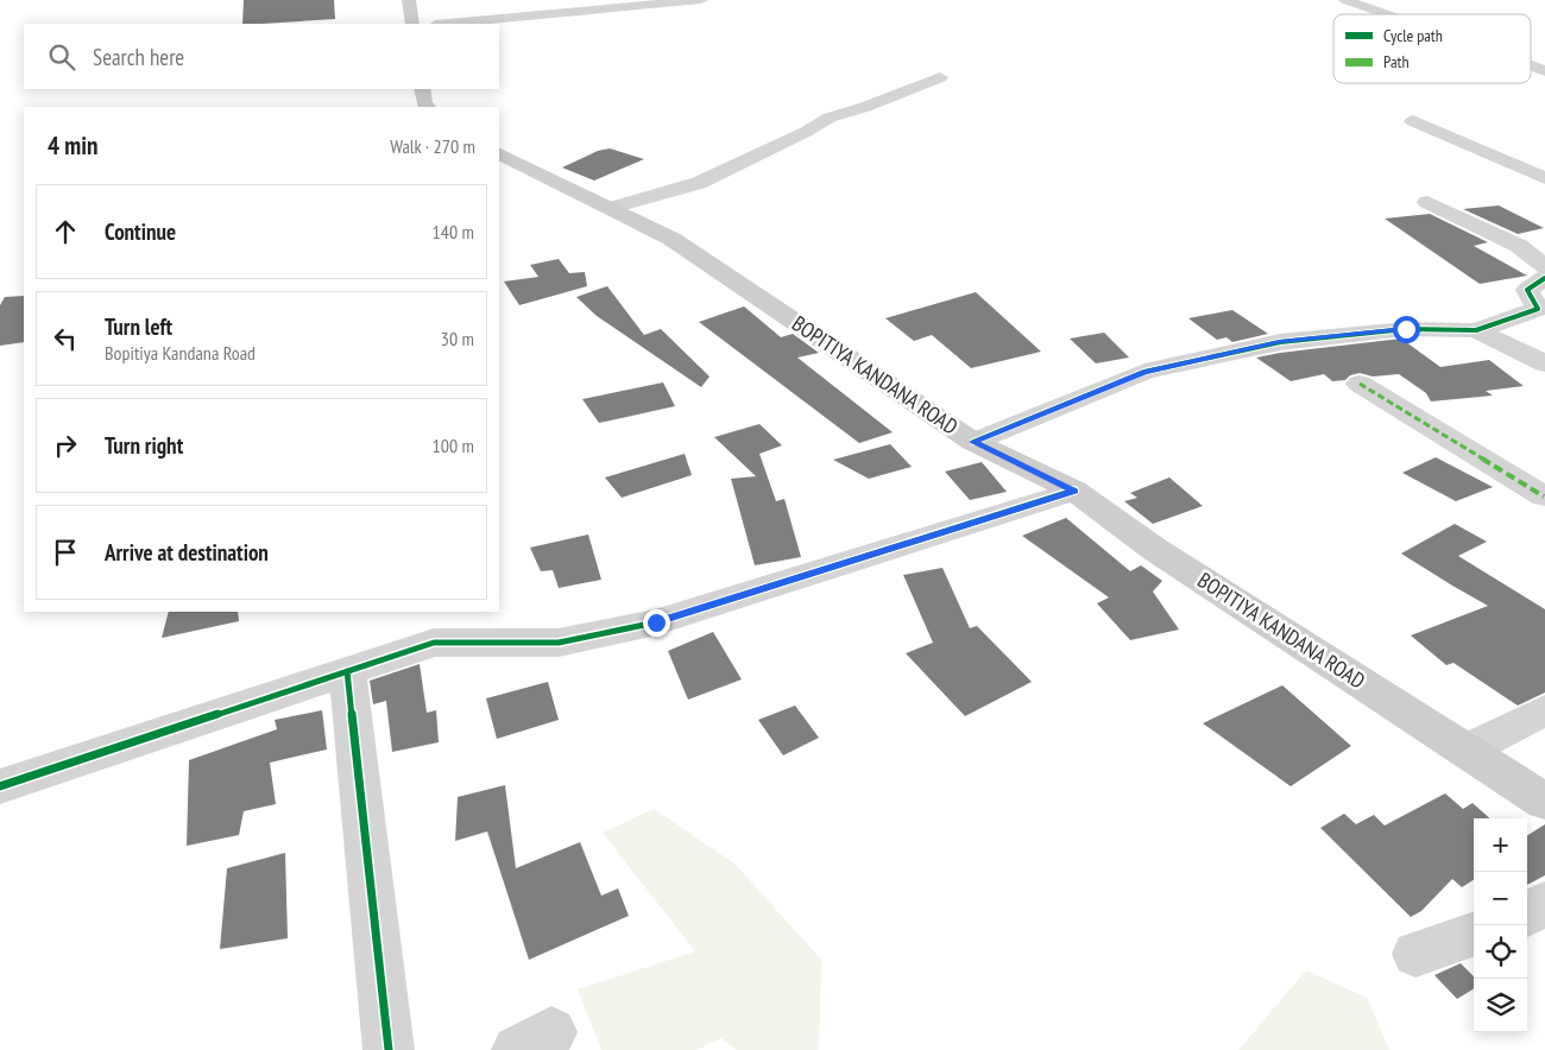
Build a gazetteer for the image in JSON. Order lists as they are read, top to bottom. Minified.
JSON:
{"streets":{"main road":["BOPITIYA KANDANA ROAD"]},"legend":["Cycle path","Path"],"page":{"search":"Search here","heading":["4 min","Walk · 270 m"],"list":[["Continue","140 m"],["Turn left","Bopitiya Kandana Road","30 m"],["Turn right","100 m"],"Arrive at destination"],"map_buttons":["+","−"]}}
